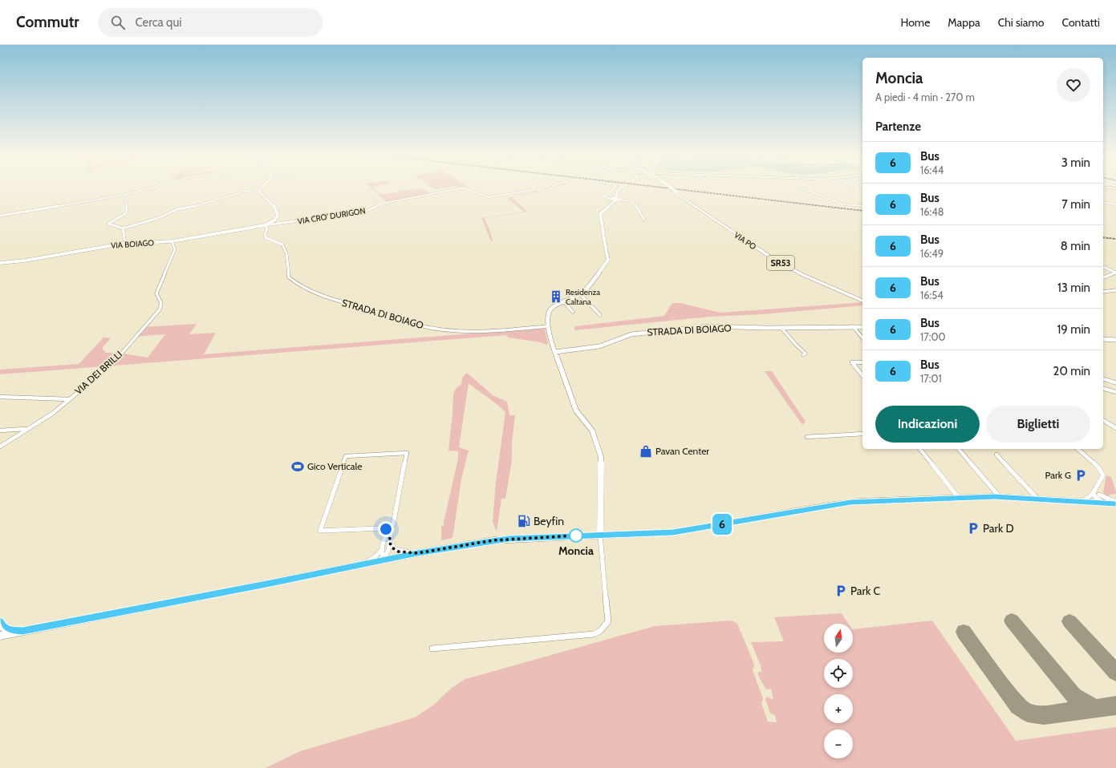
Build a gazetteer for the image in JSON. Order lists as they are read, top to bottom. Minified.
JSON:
{"streets":{"highway":["VIA PO","SR53"],"street":["VIA CRO' DURIGON","VIA BOIAGO","STRADA DI BOIAGO","VIA DEI BRILLI"]},"crossings":[["VIA CRO' DURIGON","VIA BOIAGO"],["VIA CRO' DURIGON","STRADA DI BOIAGO"],["VIA BOIAGO","STRADA DI BOIAGO"],["VIA BOIAGO","VIA DEI BRILLI"]],"places":{"building":["Residenza Caltana"],"shop":["Pavan Center"],"sports":["Gico Verticale"],"parking":["Park G","Park D","Park C"],"fuel station":["Beyfin"],"other":["Moncia"]},"lines":["bus line 6"],"north":"top","page":{"header":"Commutr","search":"Cerca qui","nav":["Home","Mappa","Chi siamo","Contatti"],"on_map":"6","heading":[["Moncia","A piedi · 4 min · 270 m"],"Partenze"],"list":[{"mark":"6","name":"Bus","note":"16:44","value":"3 min"},{"mark":"6","name":"Bus","note":"16:48","value":"7 min"},{"mark":"6","name":"Bus","note":"16:49","value":"8 min"},{"mark":"6","name":"Bus","note":"16:54","value":"13 min"},{"mark":"6","name":"Bus","note":"17:00","value":"19 min"},{"mark":"6","name":"Bus","note":"17:01","value":"20 min"}],"buttons":["Indicazioni","Biglietti"],"map_buttons":["+","−"]}}
